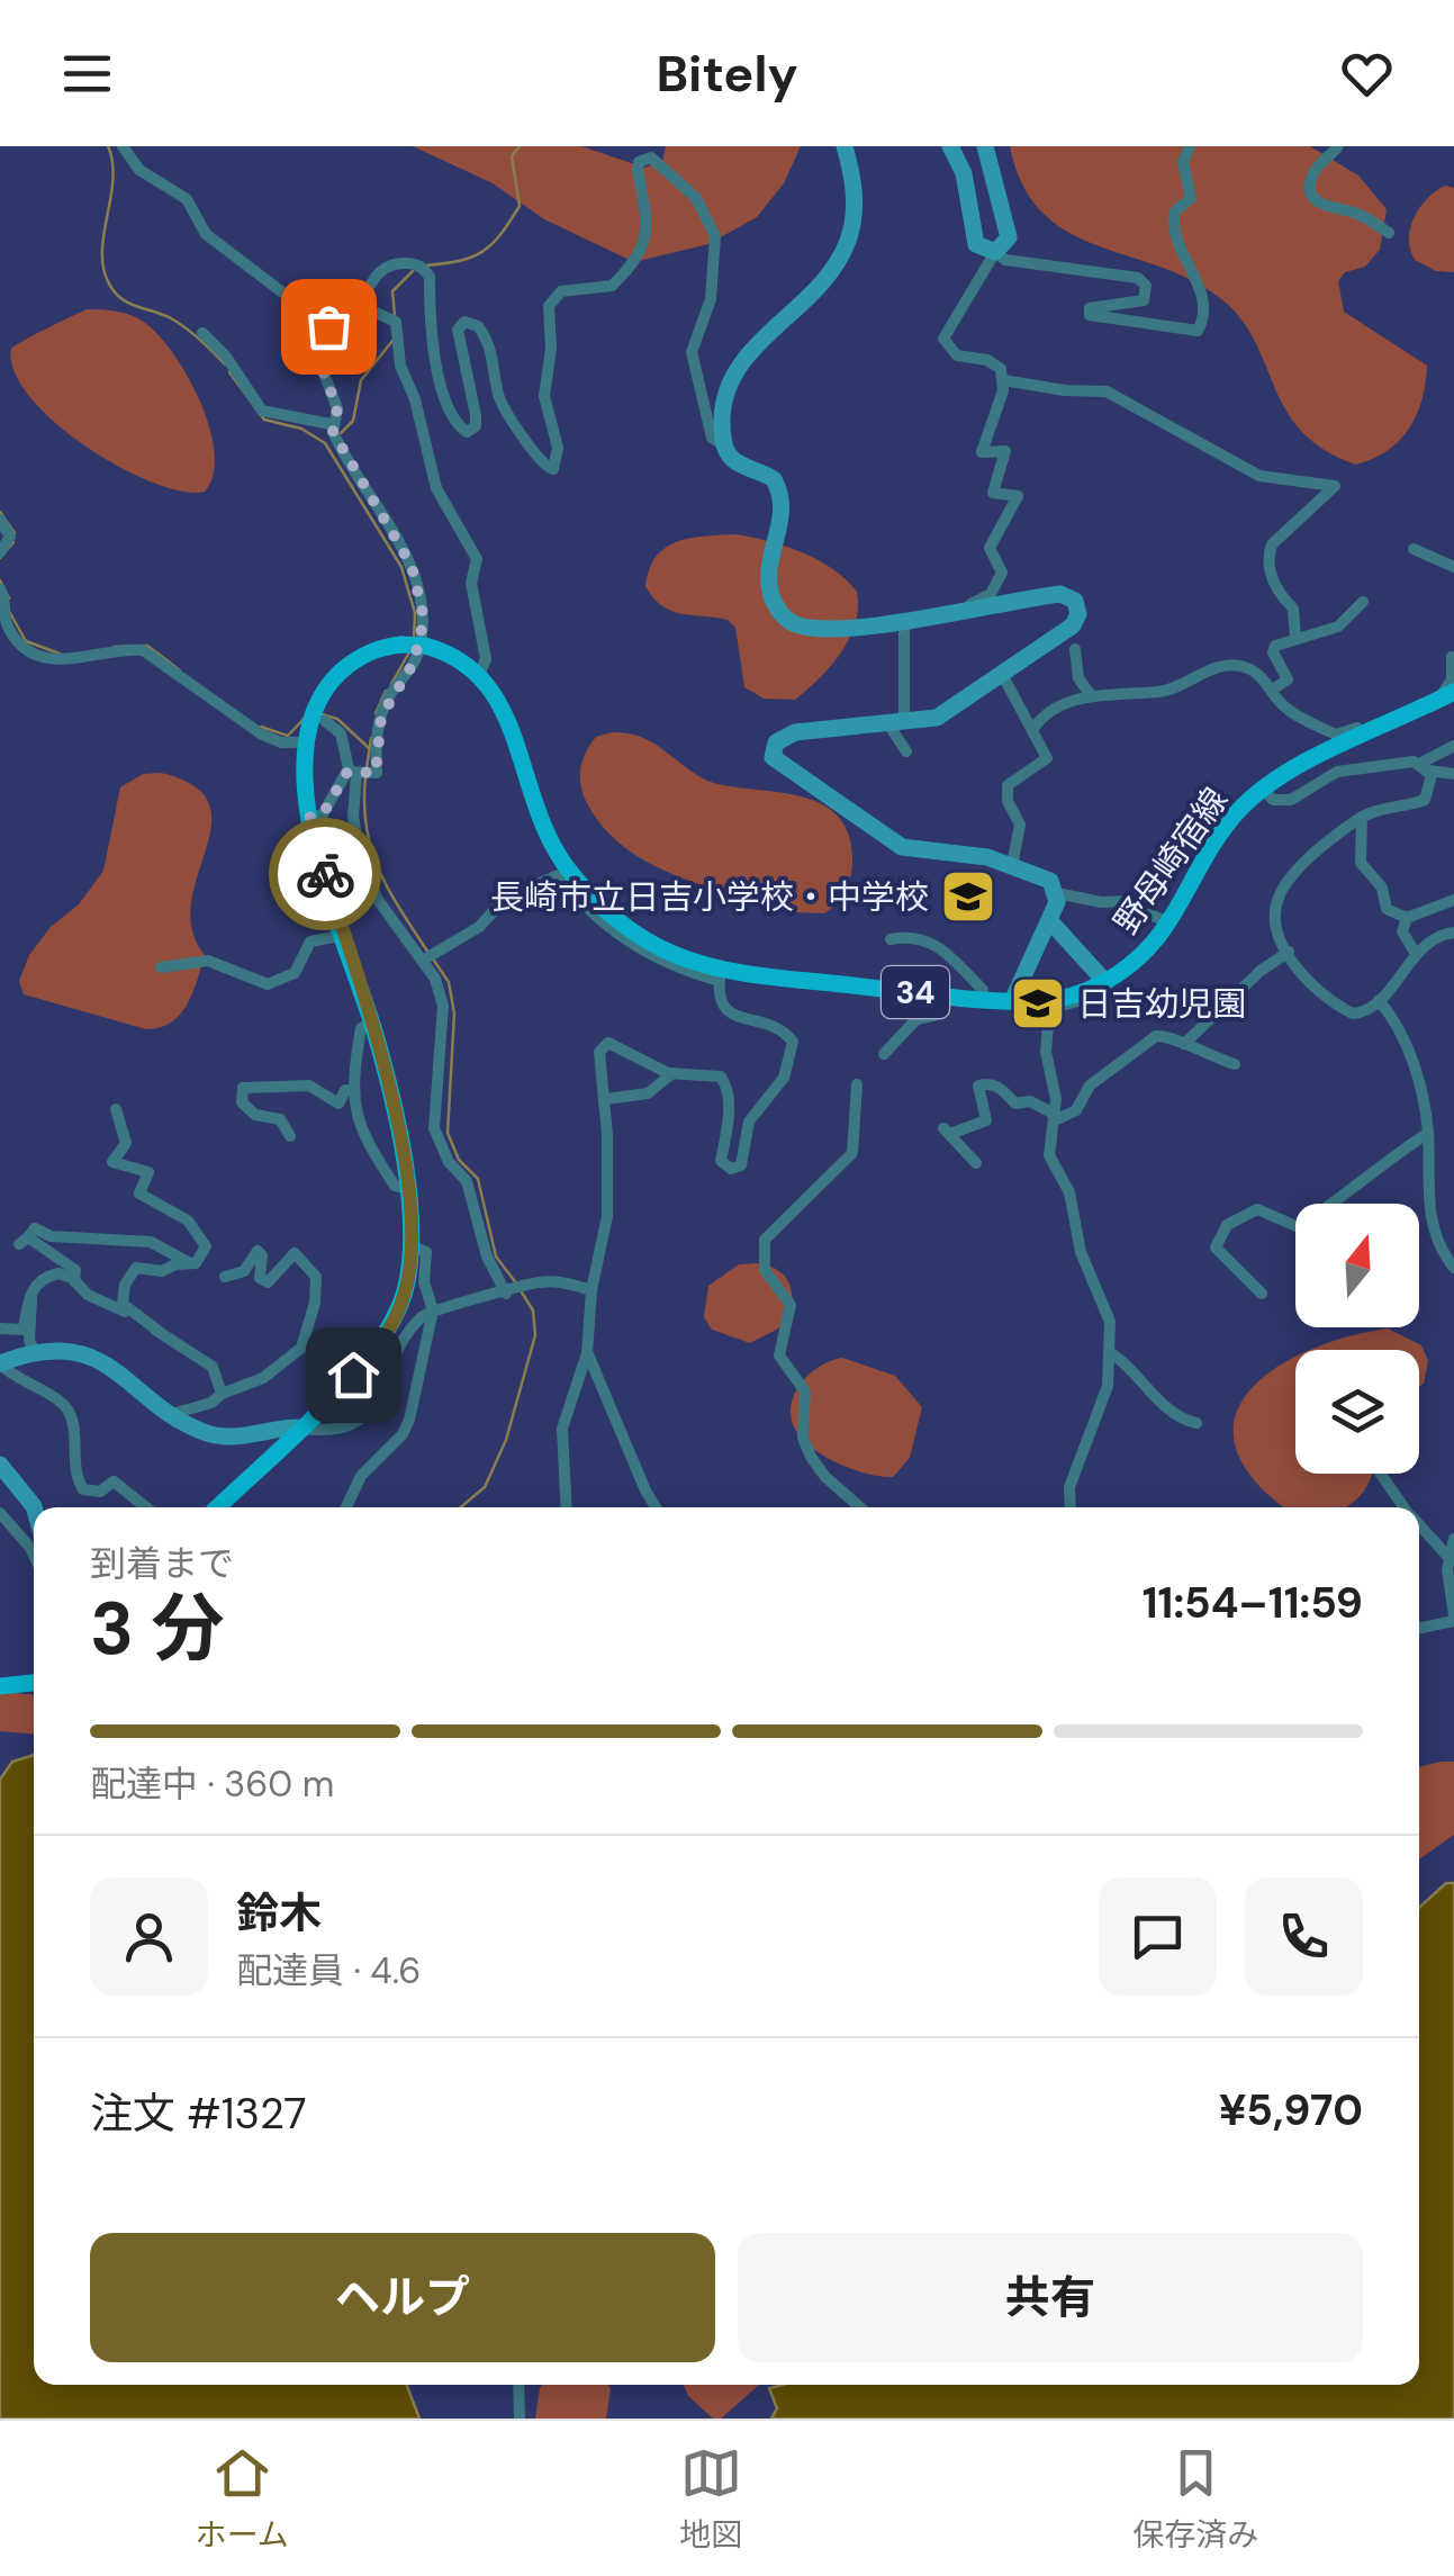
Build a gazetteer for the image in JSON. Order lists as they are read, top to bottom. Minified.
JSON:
{"streets":{"main road":["野母崎宿線","34"]},"places":{"school or university":["長崎市立日吉小学校・中学校","日吉幼児園"]},"north":"top","page":{"header":"Bitely","heading":["3 分","到着まで","11:54–11:59"],"panel":["鈴木","配達員 · 4.6","注文 #1327","¥5,970"],"bar":"配達中 · 360 m","buttons":["ヘルプ","共有"],"tabs":["ホーム","地図","保存済み"]}}
